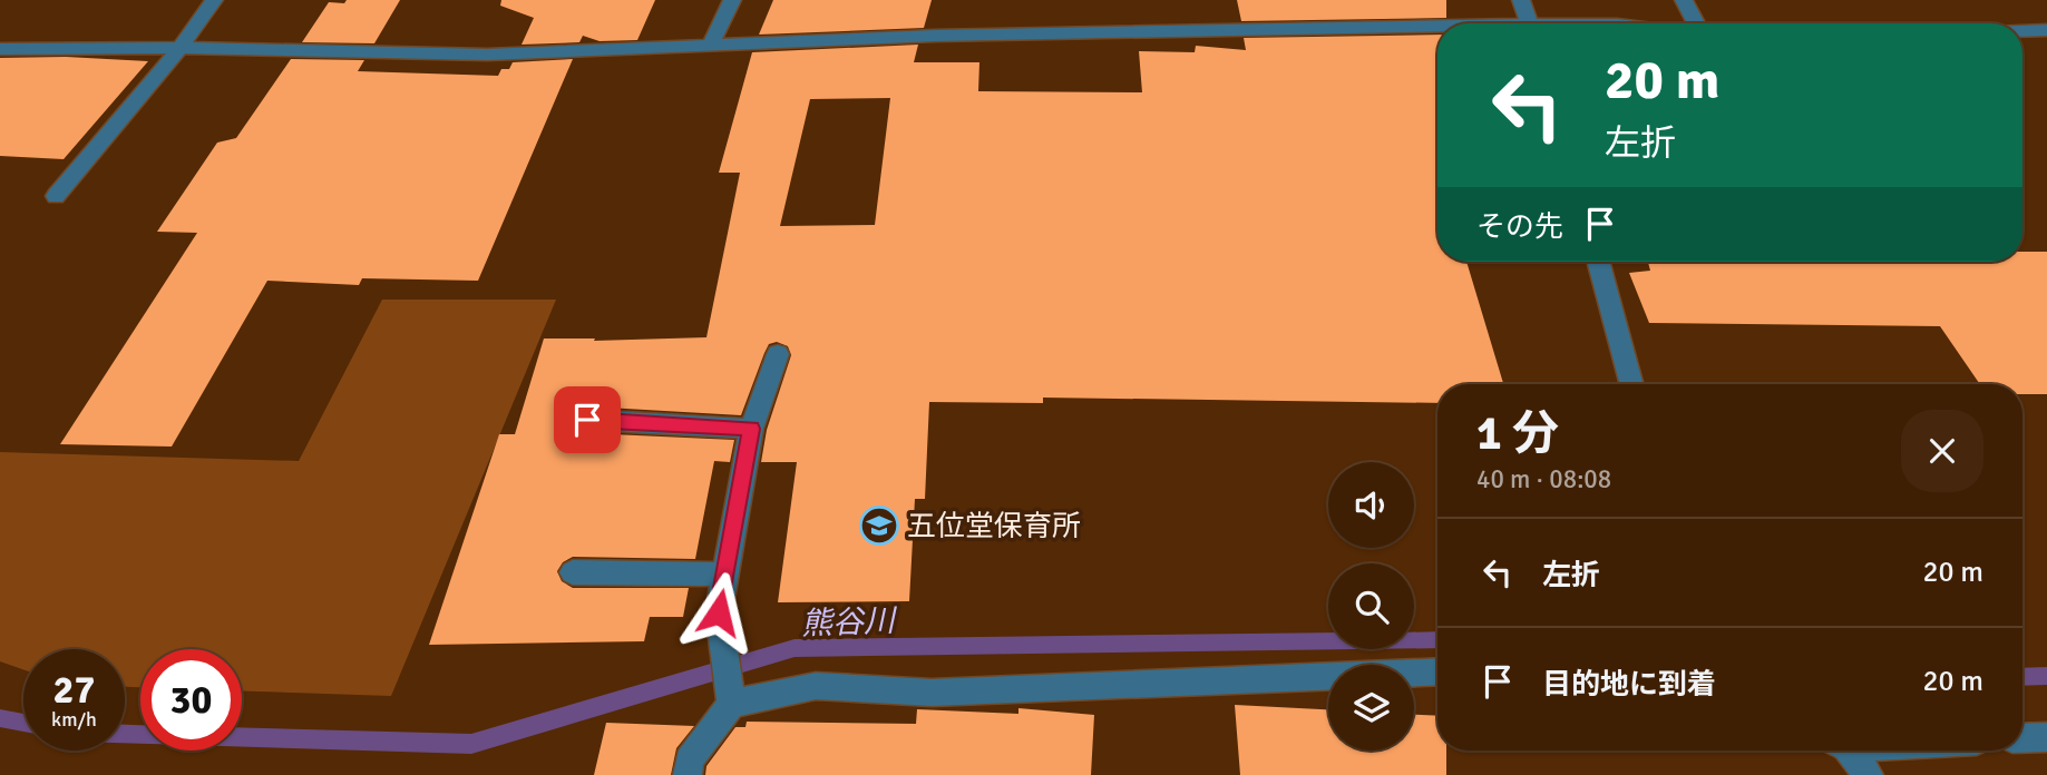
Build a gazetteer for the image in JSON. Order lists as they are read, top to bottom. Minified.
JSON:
{"water":["熊谷川"],"places":{"school or university":["五位堂保育所"]},"page":{"turn":["20 m","左折"],"then":"その先","heading":["1 分","40 m · 08:08"],"list":[{"name":"左折","value":"20 m"},{"name":"目的地に到着","value":"20 m"}],"speed":"27 km/h","limit":"30"}}
